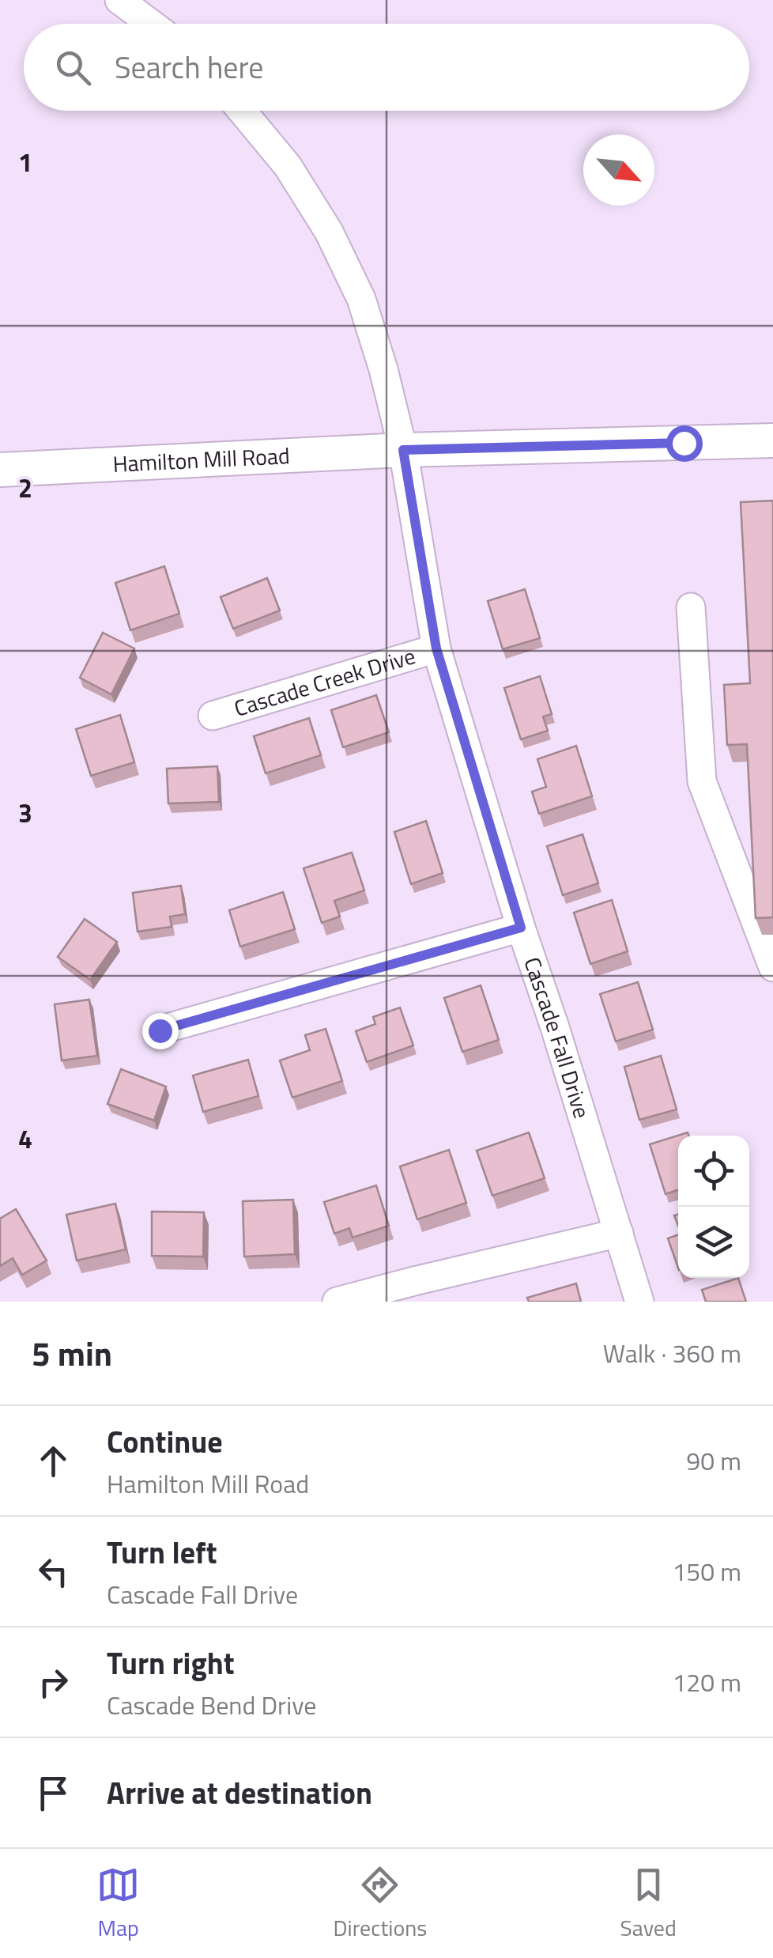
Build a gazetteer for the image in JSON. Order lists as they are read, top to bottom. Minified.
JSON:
{"streets":{"main road":["Hamilton Mill Road"],"street":["Cascade Creek Drive","Cascade Fall Drive"]},"crossings":[["Hamilton Mill Road","Cascade Fall Drive"],["Cascade Creek Drive","Cascade Fall Drive"]],"north":"bottom right","page":{"search":"Search here","heading":["5 min","Walk · 360 m"],"list":[["Continue","Hamilton Mill Road","90 m"],["Turn left","Cascade Fall Drive","150 m"],["Turn right","Cascade Bend Drive","120 m"],"Arrive at destination"],"nav":["Map","Directions","Saved"]},"grid":{"rows":["1","2","3","4"]}}
